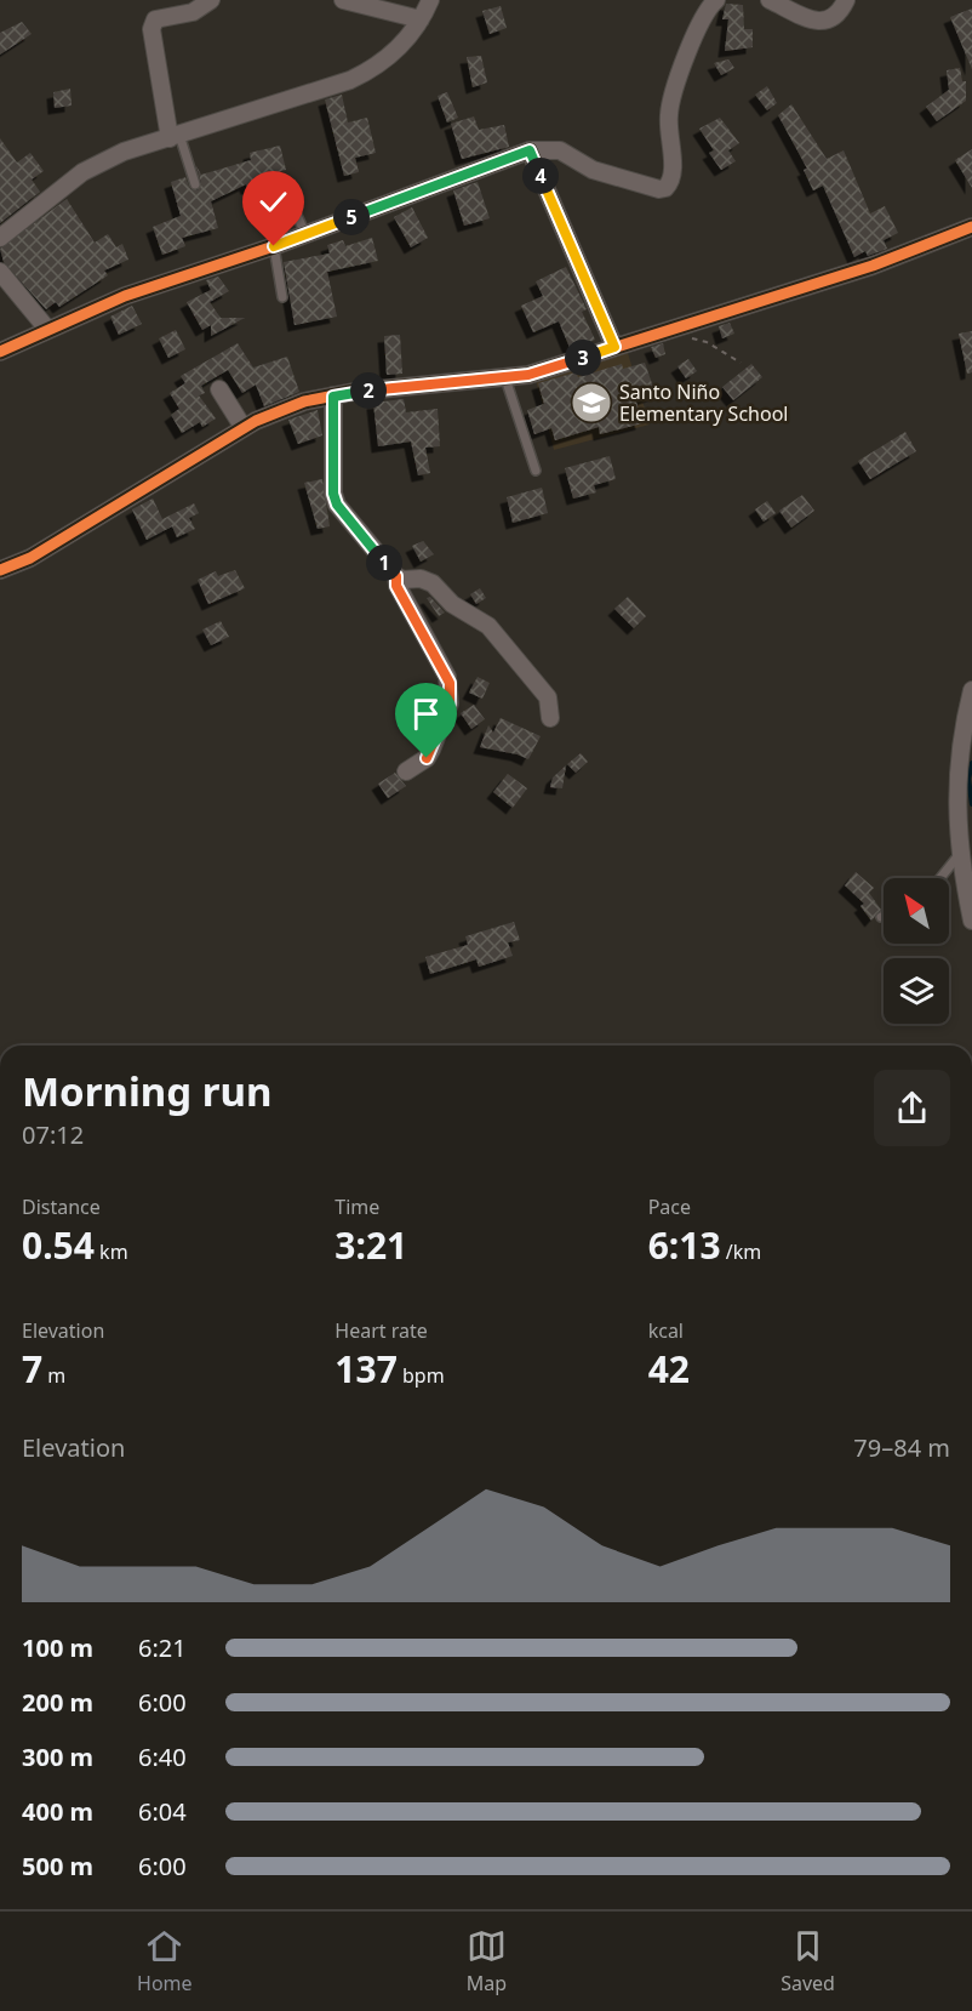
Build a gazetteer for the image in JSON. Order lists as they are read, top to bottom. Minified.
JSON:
{"places":{"school or university":["Santo Niño Elementary School"]},"north":"top left","page":{"pins":["4","5","3","2","1"],"heading":["Morning run","07:12"],"stats":[["Distance","0.54 km"],["Time","3:21"],["Pace","6:13 /km"],["Elevation","7 m"],["Heart rate","137 bpm"],["kcal","42"]],"chart":["Elevation","79–84 m"],"list":[{"name":"100 m","note":"6:21"},{"name":"200 m","note":"6:00"},{"name":"300 m","note":"6:40"},{"name":"400 m","note":"6:04"},{"name":"500 m","note":"6:00"}],"tabs":["Home","Map","Saved"]}}
